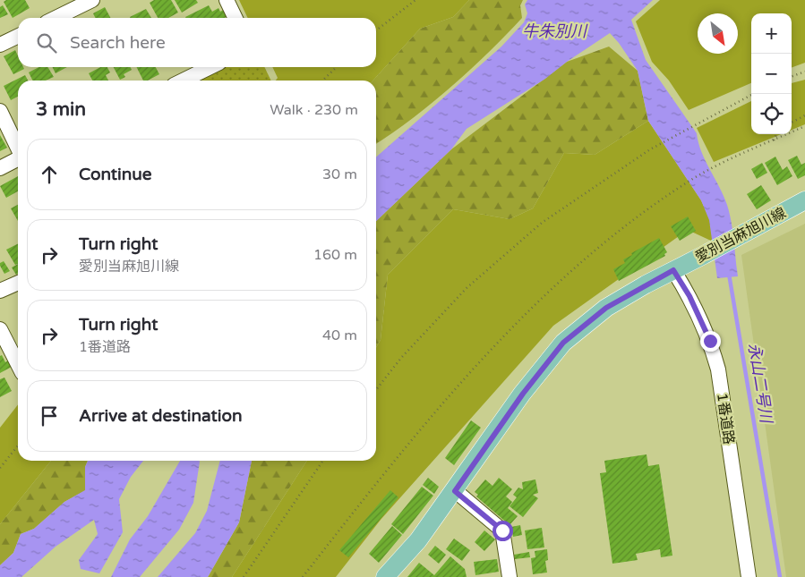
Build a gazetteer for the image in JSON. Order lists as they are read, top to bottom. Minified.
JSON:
{"streets":{"main road":["愛別当麻旭川線"],"street":["1番道路"]},"crossings":[["愛別当麻旭川線","1番道路"]],"water":["牛朱別川","永山二号川"],"north":"bottom right","page":{"map_buttons":["+","−"],"search":"Search here","heading":["3 min","Walk · 230 m"],"list":[["Continue","30 m"],["Turn right","愛別当麻旭川線","160 m"],["Turn right","1番道路","40 m"],"Arrive at destination"]}}
